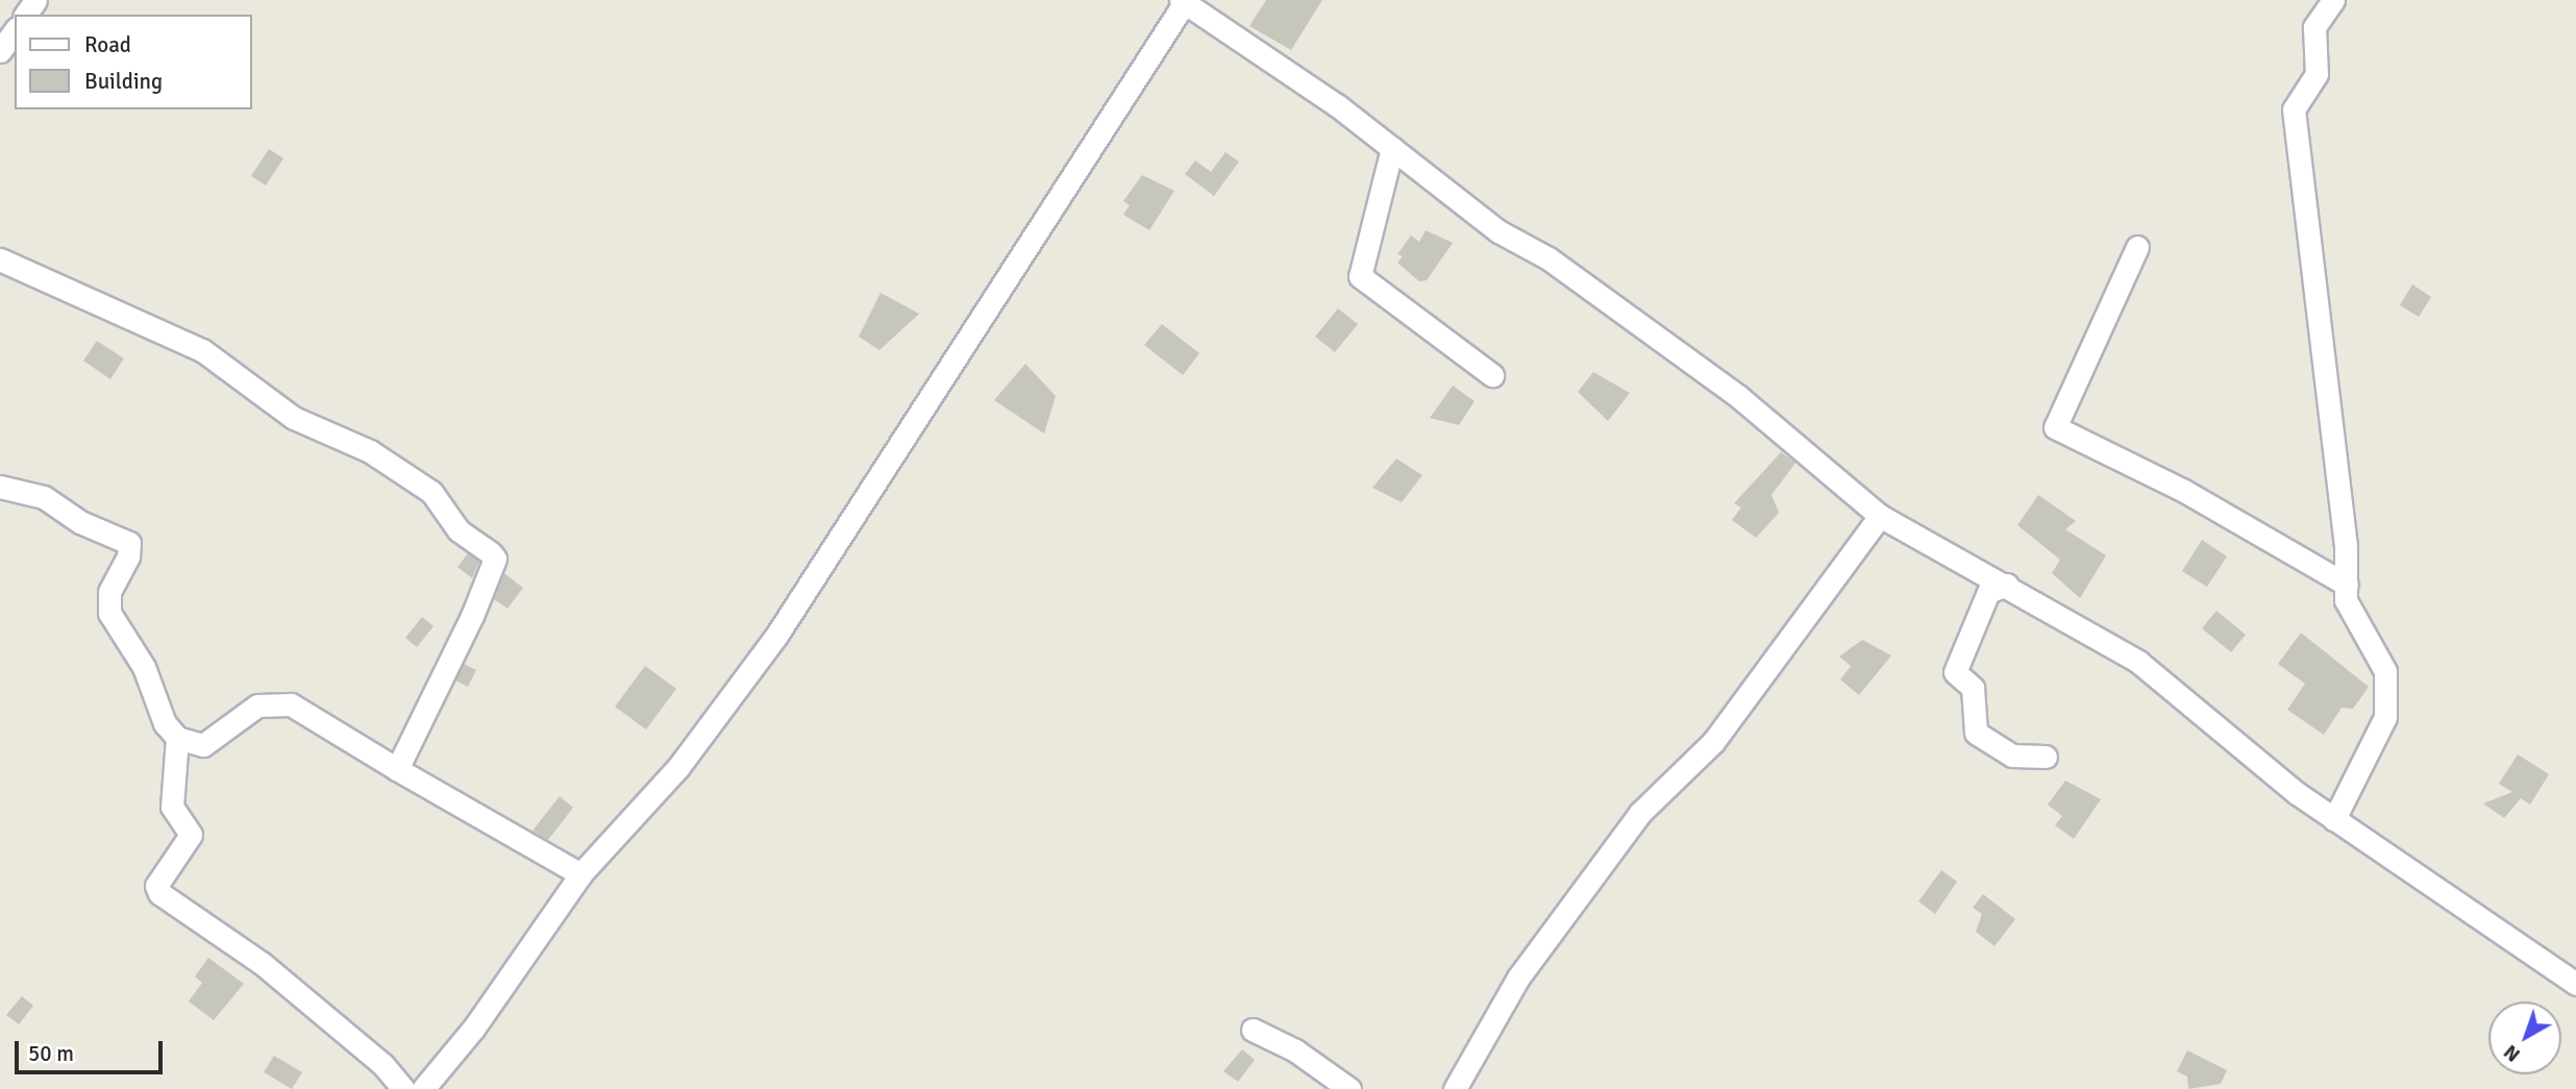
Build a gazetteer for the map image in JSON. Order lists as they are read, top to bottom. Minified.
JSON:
{"legend":["Road","Building"],"scale_bar":"50 m","north":"bottom left"}
